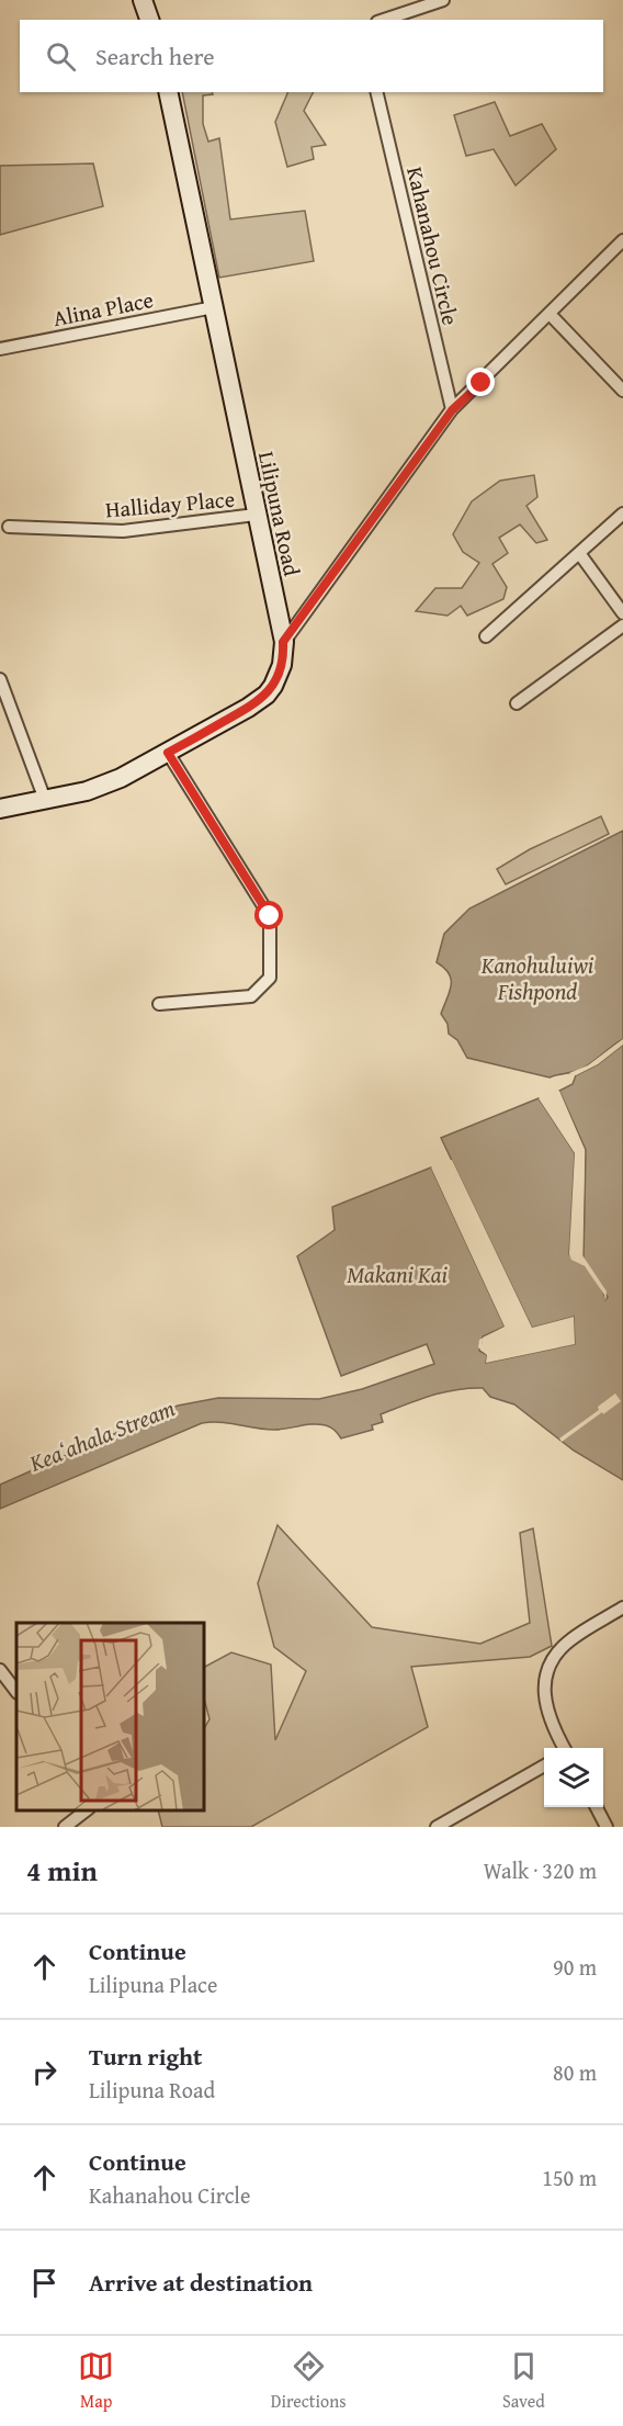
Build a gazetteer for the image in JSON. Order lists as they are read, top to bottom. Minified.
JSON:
{"streets":{"street":["Kahanahou Circle","Alina Place","Halliday Place","Lilipuna Road"]},"crossings":[["Alina Place","Lilipuna Road"],["Halliday Place","Lilipuna Road"]],"water":["Kanohuluiwi Fishpond","Makani Kai","Keaʻahala Stream"],"page":{"search":"Search here","heading":["4 min","Walk · 320 m"],"list":[["Continue","Lilipuna Place","90 m"],["Turn right","Lilipuna Road","80 m"],["Continue","Kahanahou Circle","150 m"],"Arrive at destination"],"nav":["Map","Directions","Saved"]}}
